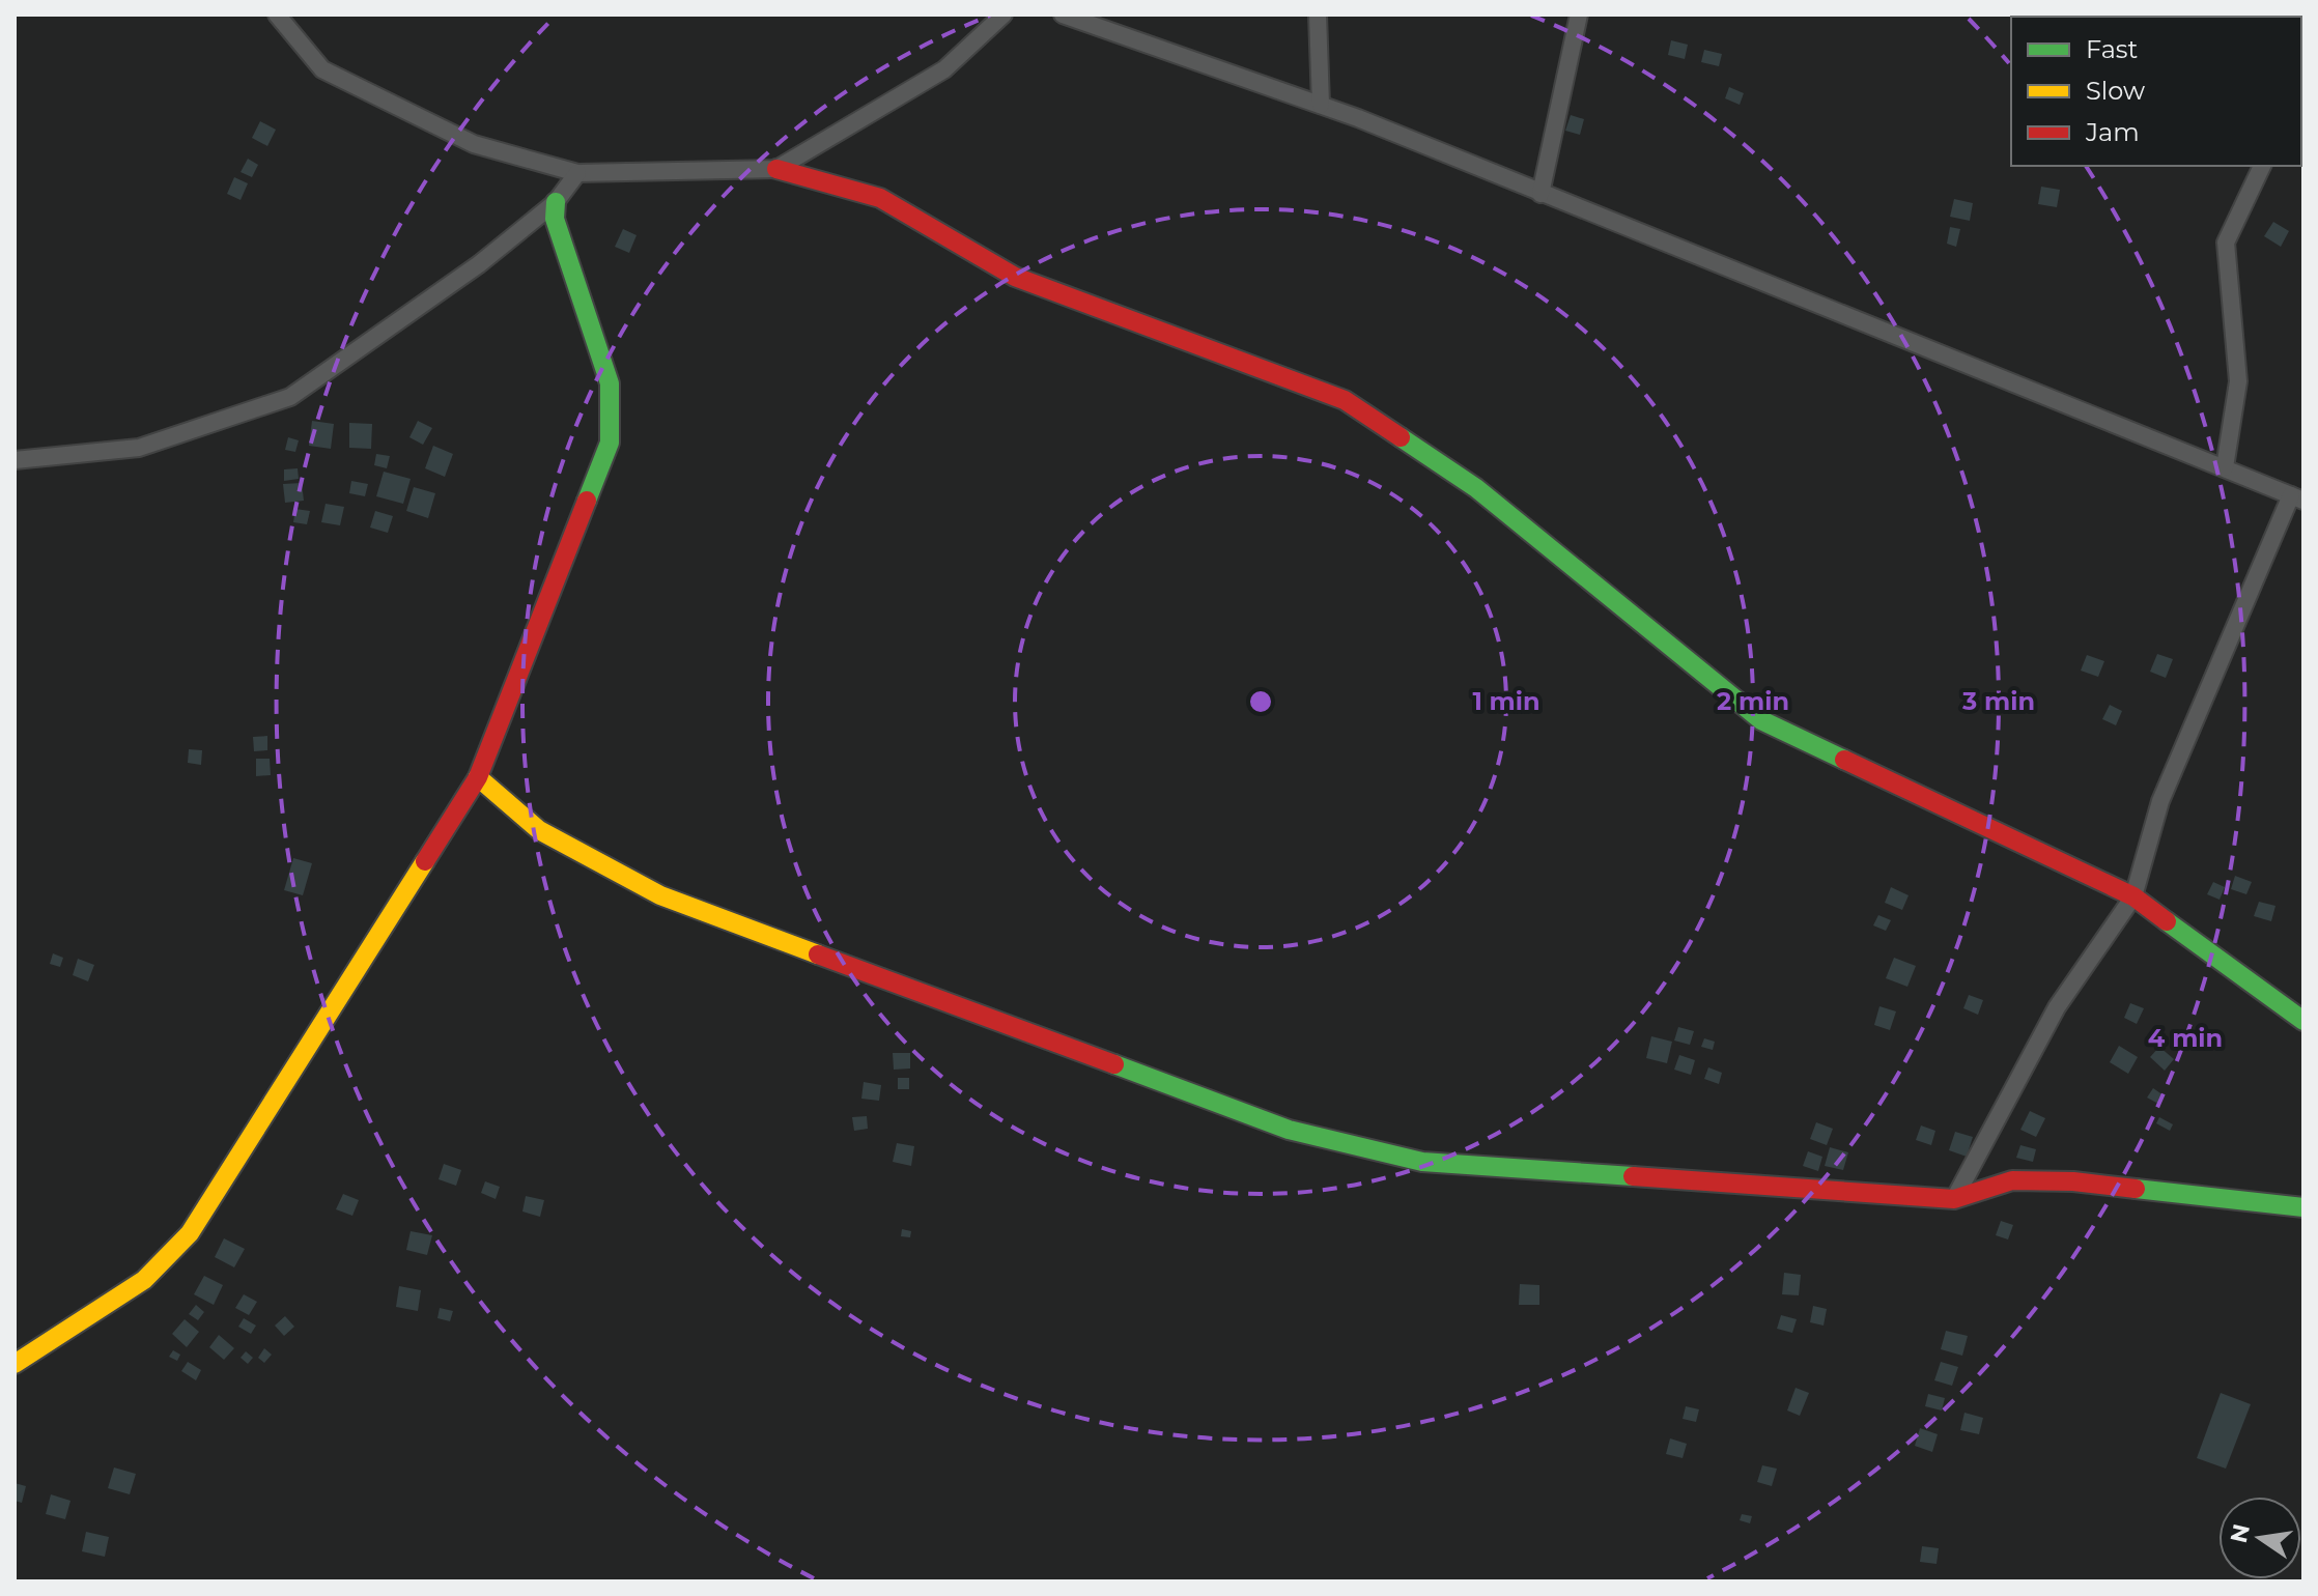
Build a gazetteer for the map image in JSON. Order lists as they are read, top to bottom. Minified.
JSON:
{"legend":["Fast","Slow","Jam"],"north":"left","rings":["1 min","2 min","3 min","4 min"]}
